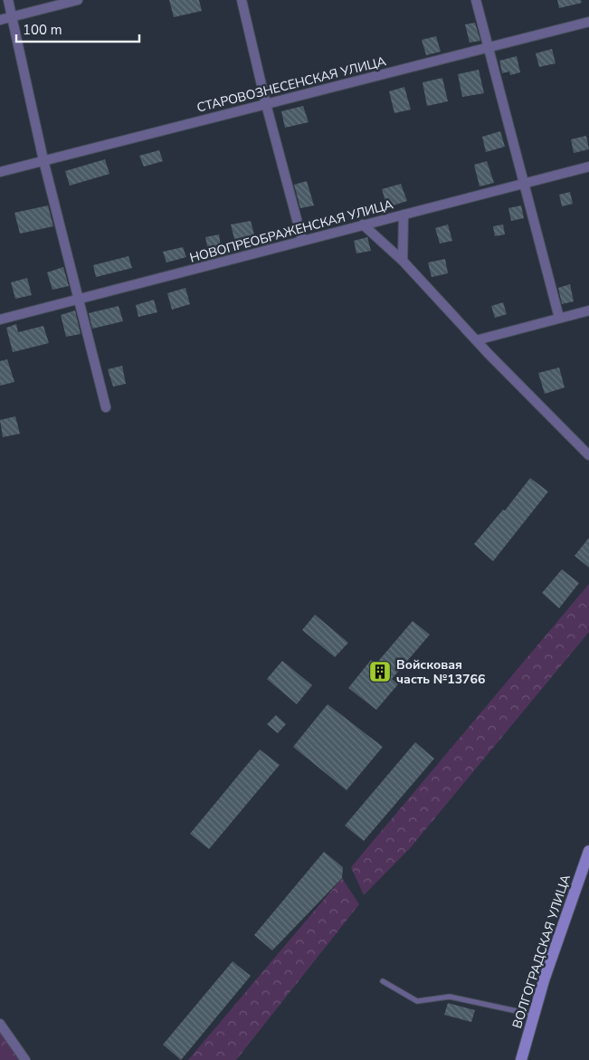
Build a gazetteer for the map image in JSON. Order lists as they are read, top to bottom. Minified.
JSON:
{"streets":{"main road":["ВОЛГОГРАДСКАЯ УЛИЦА"],"street":["СТАРОВОЗНЕСЕНСКАЯ УЛИЦА","НОВОПРЕОБРАЖЕНСКАЯ УЛИЦА"]},"places":{"building":["Войсковая часть №13766"]},"scale_bar":"100 m"}
